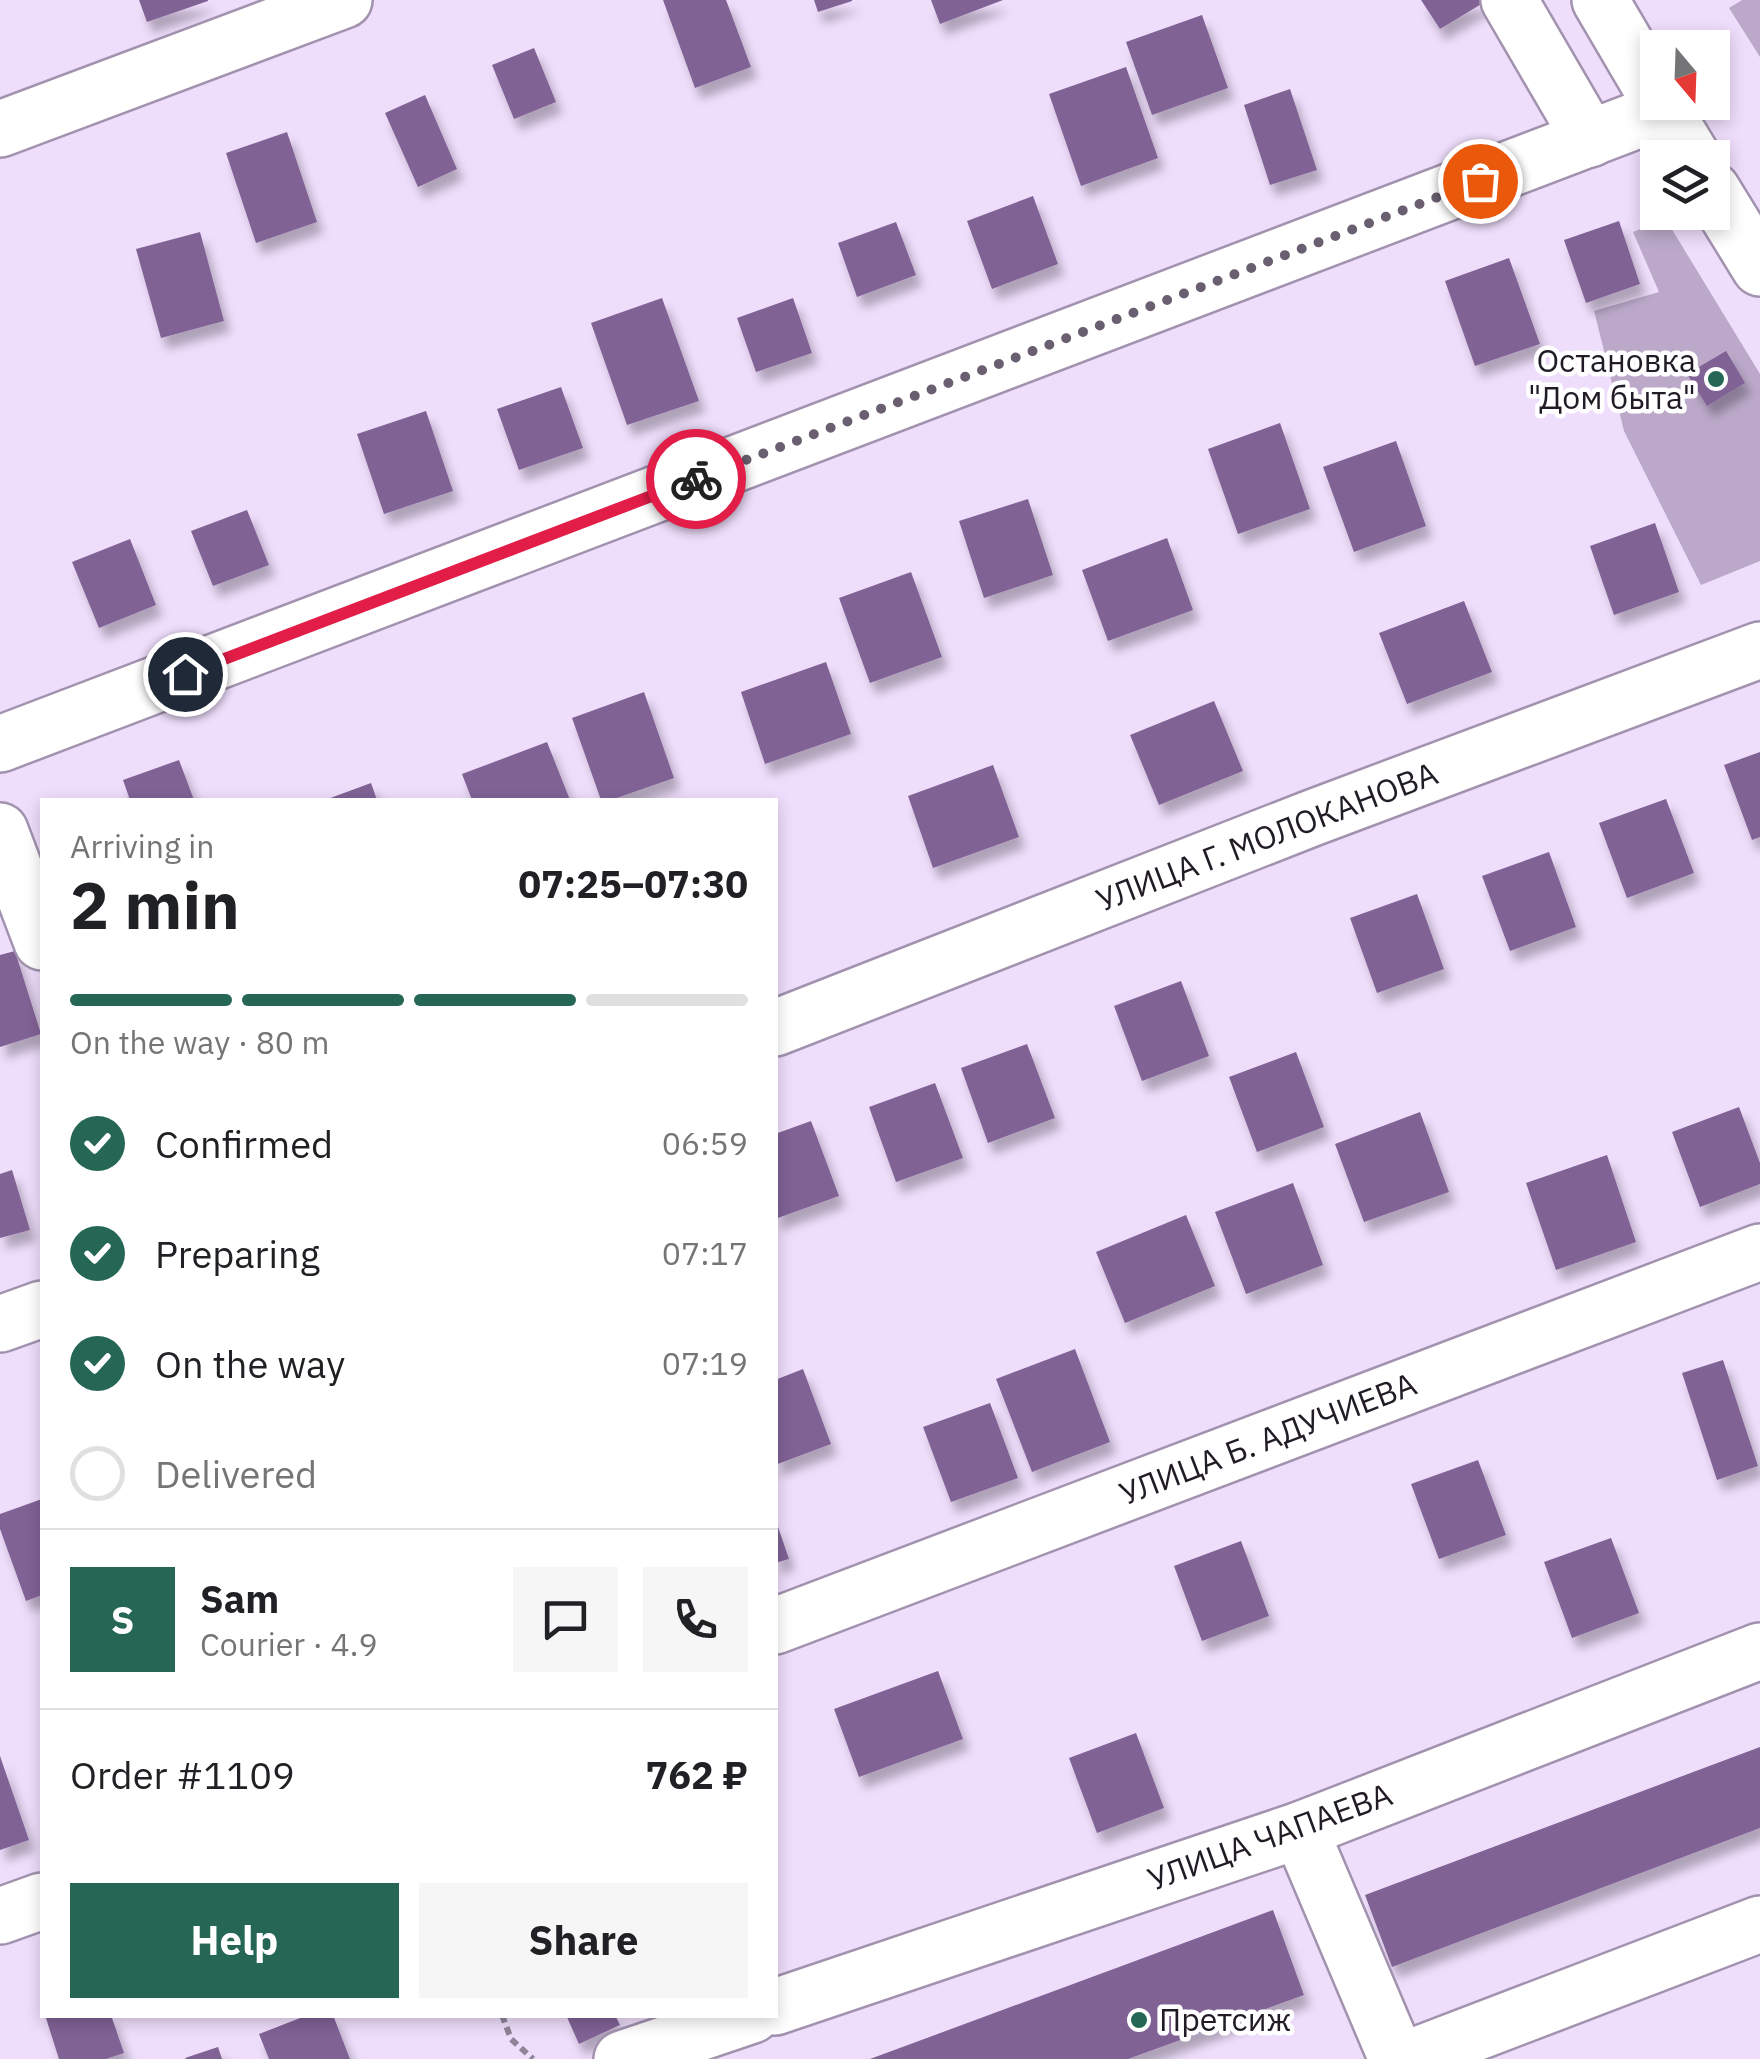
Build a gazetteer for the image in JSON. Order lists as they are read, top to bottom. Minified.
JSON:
{"streets":{"street":["УЛИЦА Г. МОЛОКАНОВА","УЛИЦА Б. АДУЧИЕВА","УЛИЦА ЧАПАЕВА"]},"places":["Остановка \"Дом быта\"","Претсиж"],"north":"bottom","page":{"heading":["2 min","Arriving in","07:25–07:30"],"panel":["Sam","Courier · 4.9","Order #1109","762 ₽"],"bar":"On the way · 80 m","list":[["Confirmed","06:59"],["Preparing","07:17"],["On the way","07:19"],"Delivered"],"round":"S","buttons":["Help","Share"]}}
